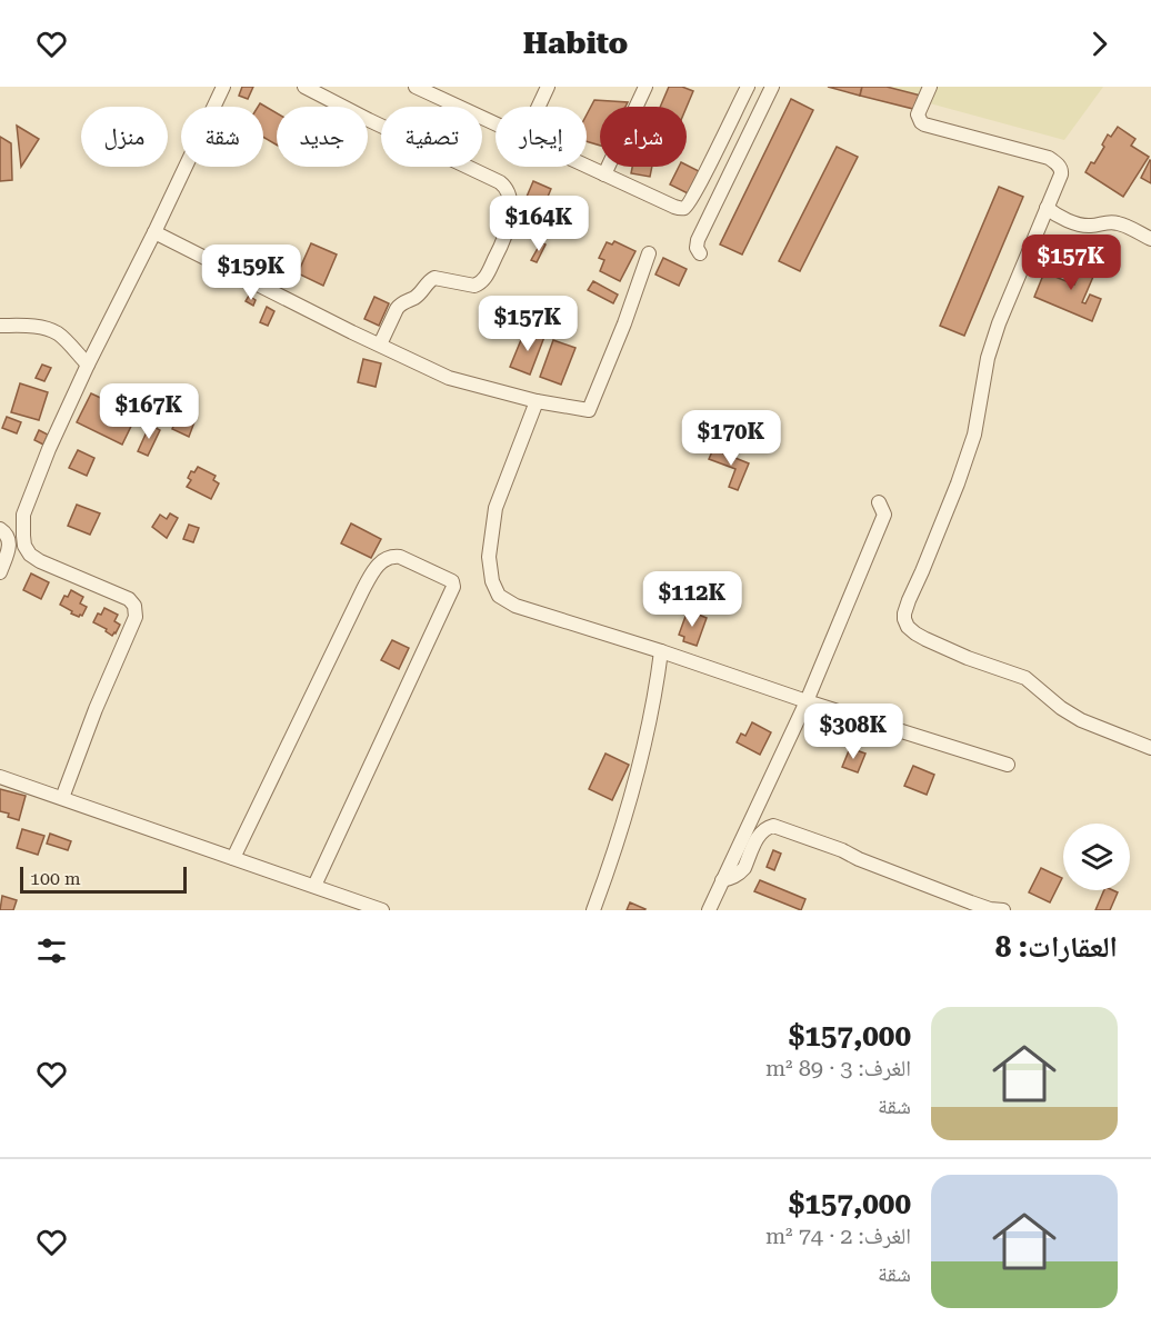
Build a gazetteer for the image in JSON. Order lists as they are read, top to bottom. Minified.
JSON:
{"scale_bar":"100 m","page":{"header":"Habito","chip":["شراء","إيجار","تصفية","جديد","شقة","منزل"],"price":["$164K","$157K","$159K","$157K","$167K","$170K","$112K","$308K"],"scale":"100 m","heading":"العقارات: 8","list":[{"name":"$157,000","note":"الغرف: 3 · 89 m² · شقة"},{"name":"$157,000","note":"الغرف: 2 · 74 m² · شقة"}]}}
